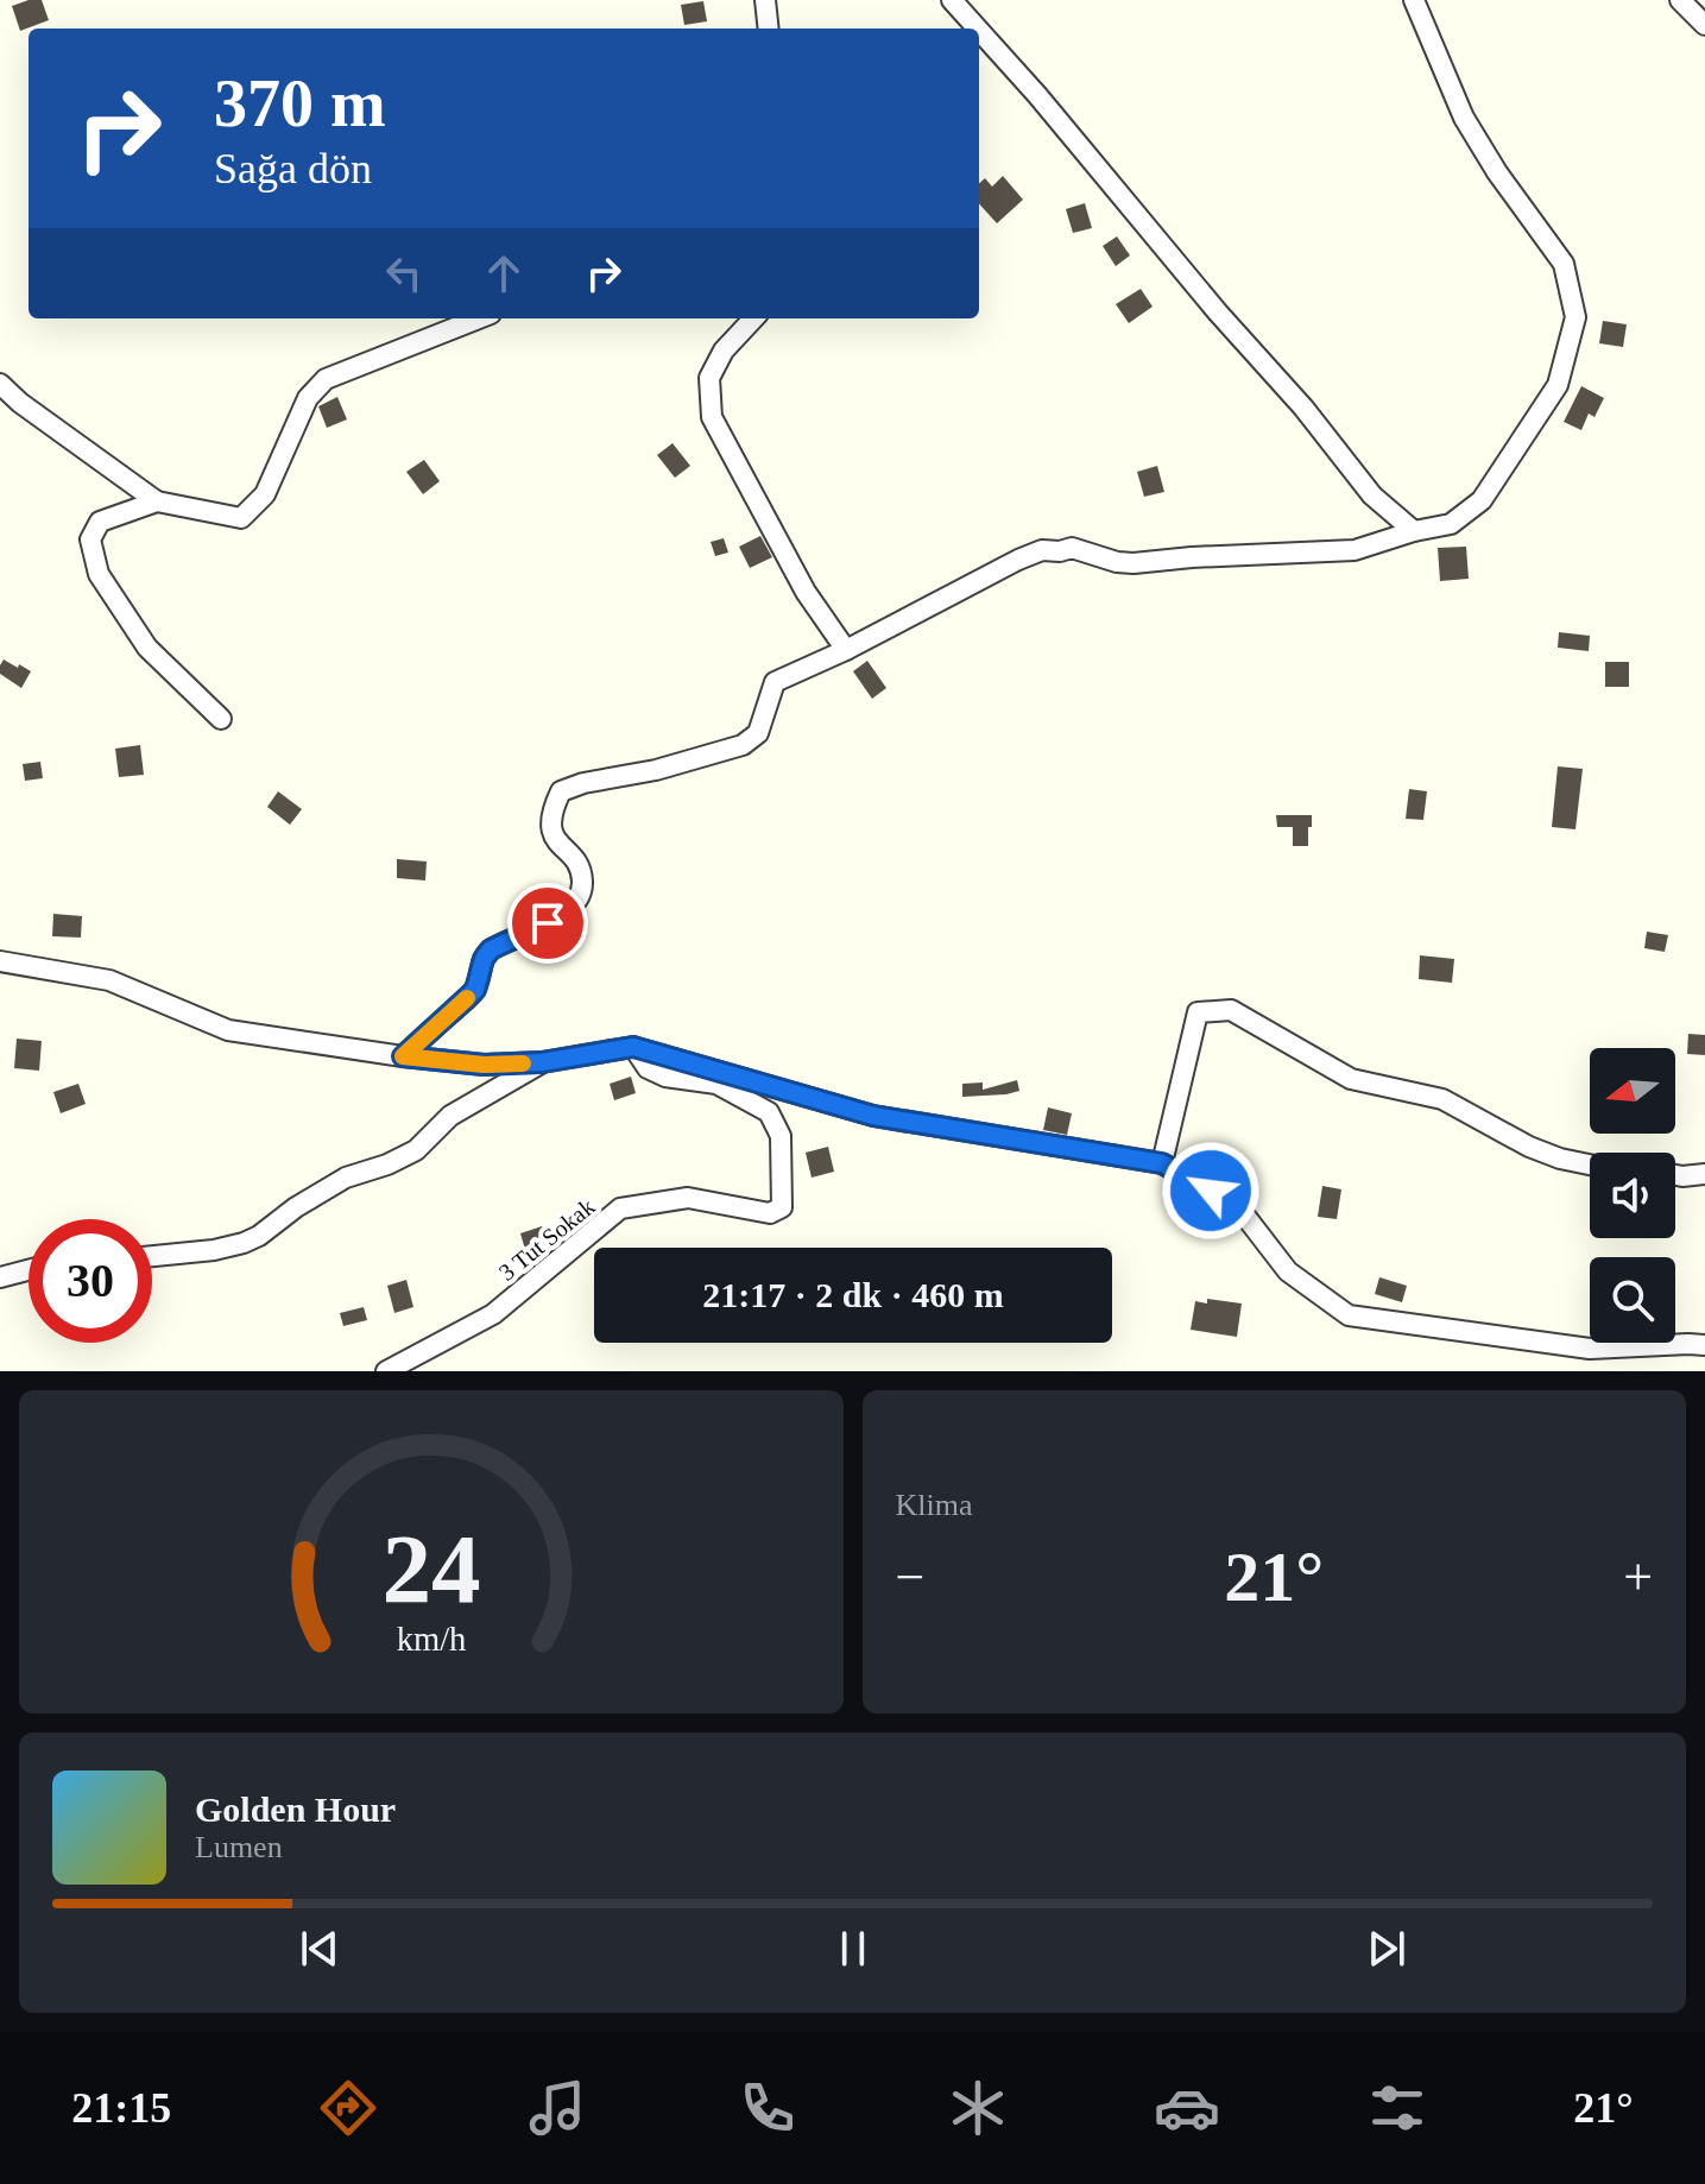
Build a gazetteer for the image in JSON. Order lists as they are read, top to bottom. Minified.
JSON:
{"streets":{"street":["3 Tut Sokak"]},"north":"left","page":{"turn":["370 m","Sağa dön"],"limit":"30","trip":"21:17 · 2 dk · 460 m","tile":"Klima","heat":["−","21°","+"],"song":["Golden Hour","Lumen"],"tabs":["21:15","21°"],"gauge":["24","km/h"]}}
